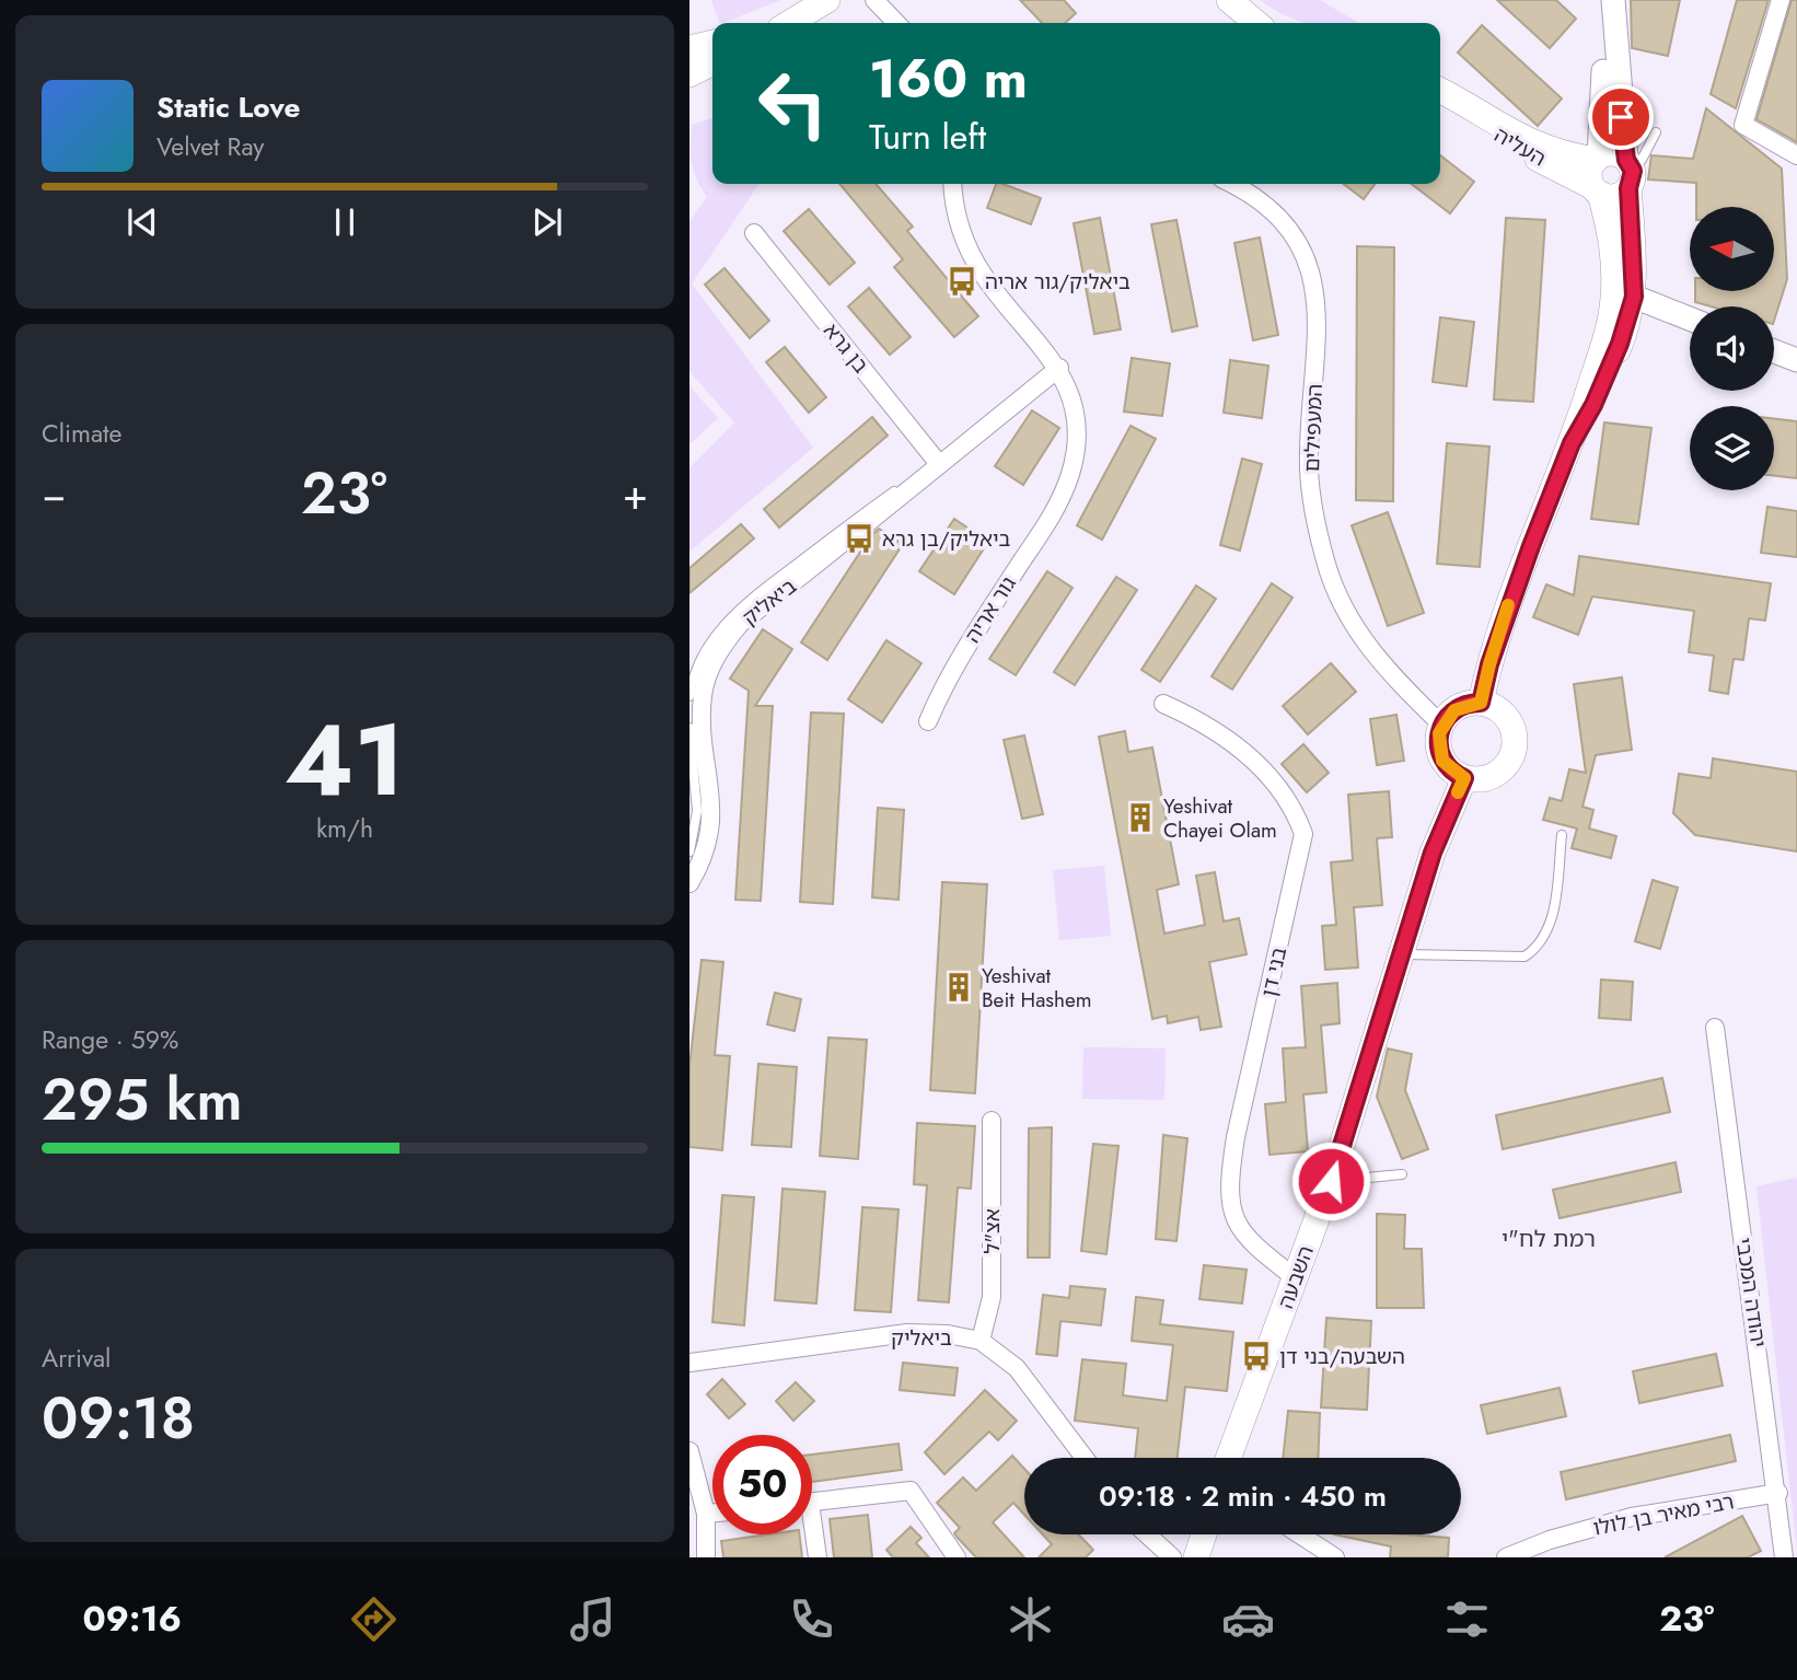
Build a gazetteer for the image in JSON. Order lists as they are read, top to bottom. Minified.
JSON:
{"streets":{"main road":["העליה","השבעה"],"street":["בן גרא","המעפילים","ביאליק","גור אריה","בני דן","אצ\"ל","יהודה המכבי","רבי מאיר בן לולו"]},"crossings":[["בן גרא","ביאליק"],["המעפילים","השבעה"],["ביאליק","גור אריה"],["ביאליק","אצ\"ל"],["בני דן","השבעה"],["יהודה המכבי","רבי מאיר בן לולו"]],"districts":["רמת לח\"י"],"places":{"bus stop":["ביאליק/גור אריה","ביאליק/בן גרא","השבעה/בני דן"],"building":["Yeshivat Chayei Olam","Yeshivat Beit Hashem"]},"north":"left","page":{"turn":["160 m","Turn left"],"song":["Static Love","Velvet Ray"],"tile":["Climate",["41","km/h"],["Range · 59%","295 km"],["Arrival","09:18"]],"heat":["−","23°","+"],"limit":"50","trip":"09:18 · 2 min · 450 m","tabs":["09:16","23°"]}}
